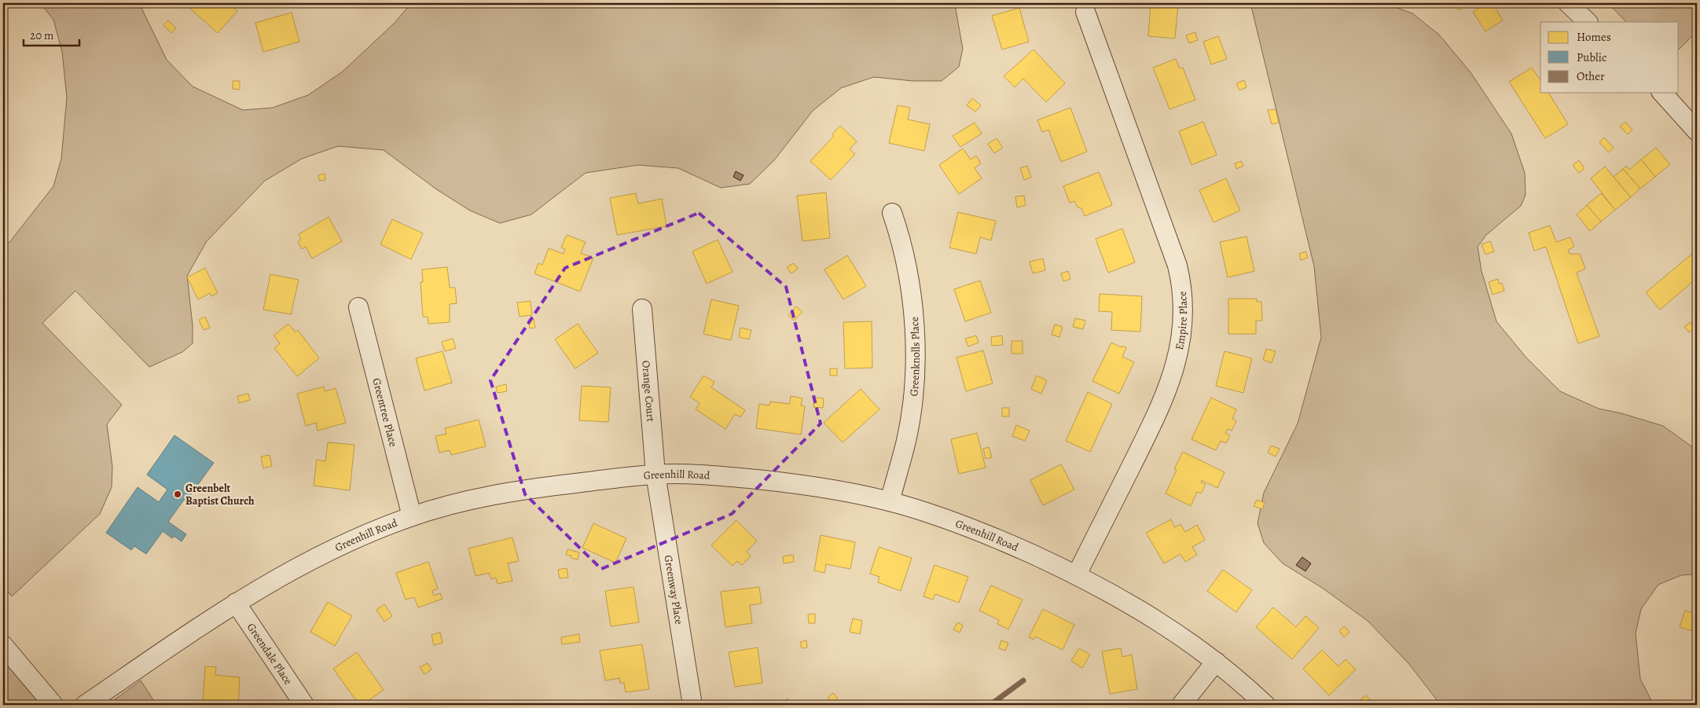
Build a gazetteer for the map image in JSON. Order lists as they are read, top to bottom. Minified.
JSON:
{"streets":{"street":["Empire Place","Greenknolls Place","Orange Court","Greentree Place","Greenhill Road","Greenway Place","Greendale Place"]},"crossings":[["Empire Place","Greenhill Road"],["Greenknolls Place","Greenhill Road"],["Orange Court","Greenhill Road"],["Orange Court","Greenway Place"],["Greentree Place","Greenhill Road"],["Greenhill Road","Greenway Place"],["Greenhill Road","Greendale Place"]],"places":["Greenbelt Baptist Church"],"legend":["Homes","Public","Other"],"scale_bar":"20 m"}
